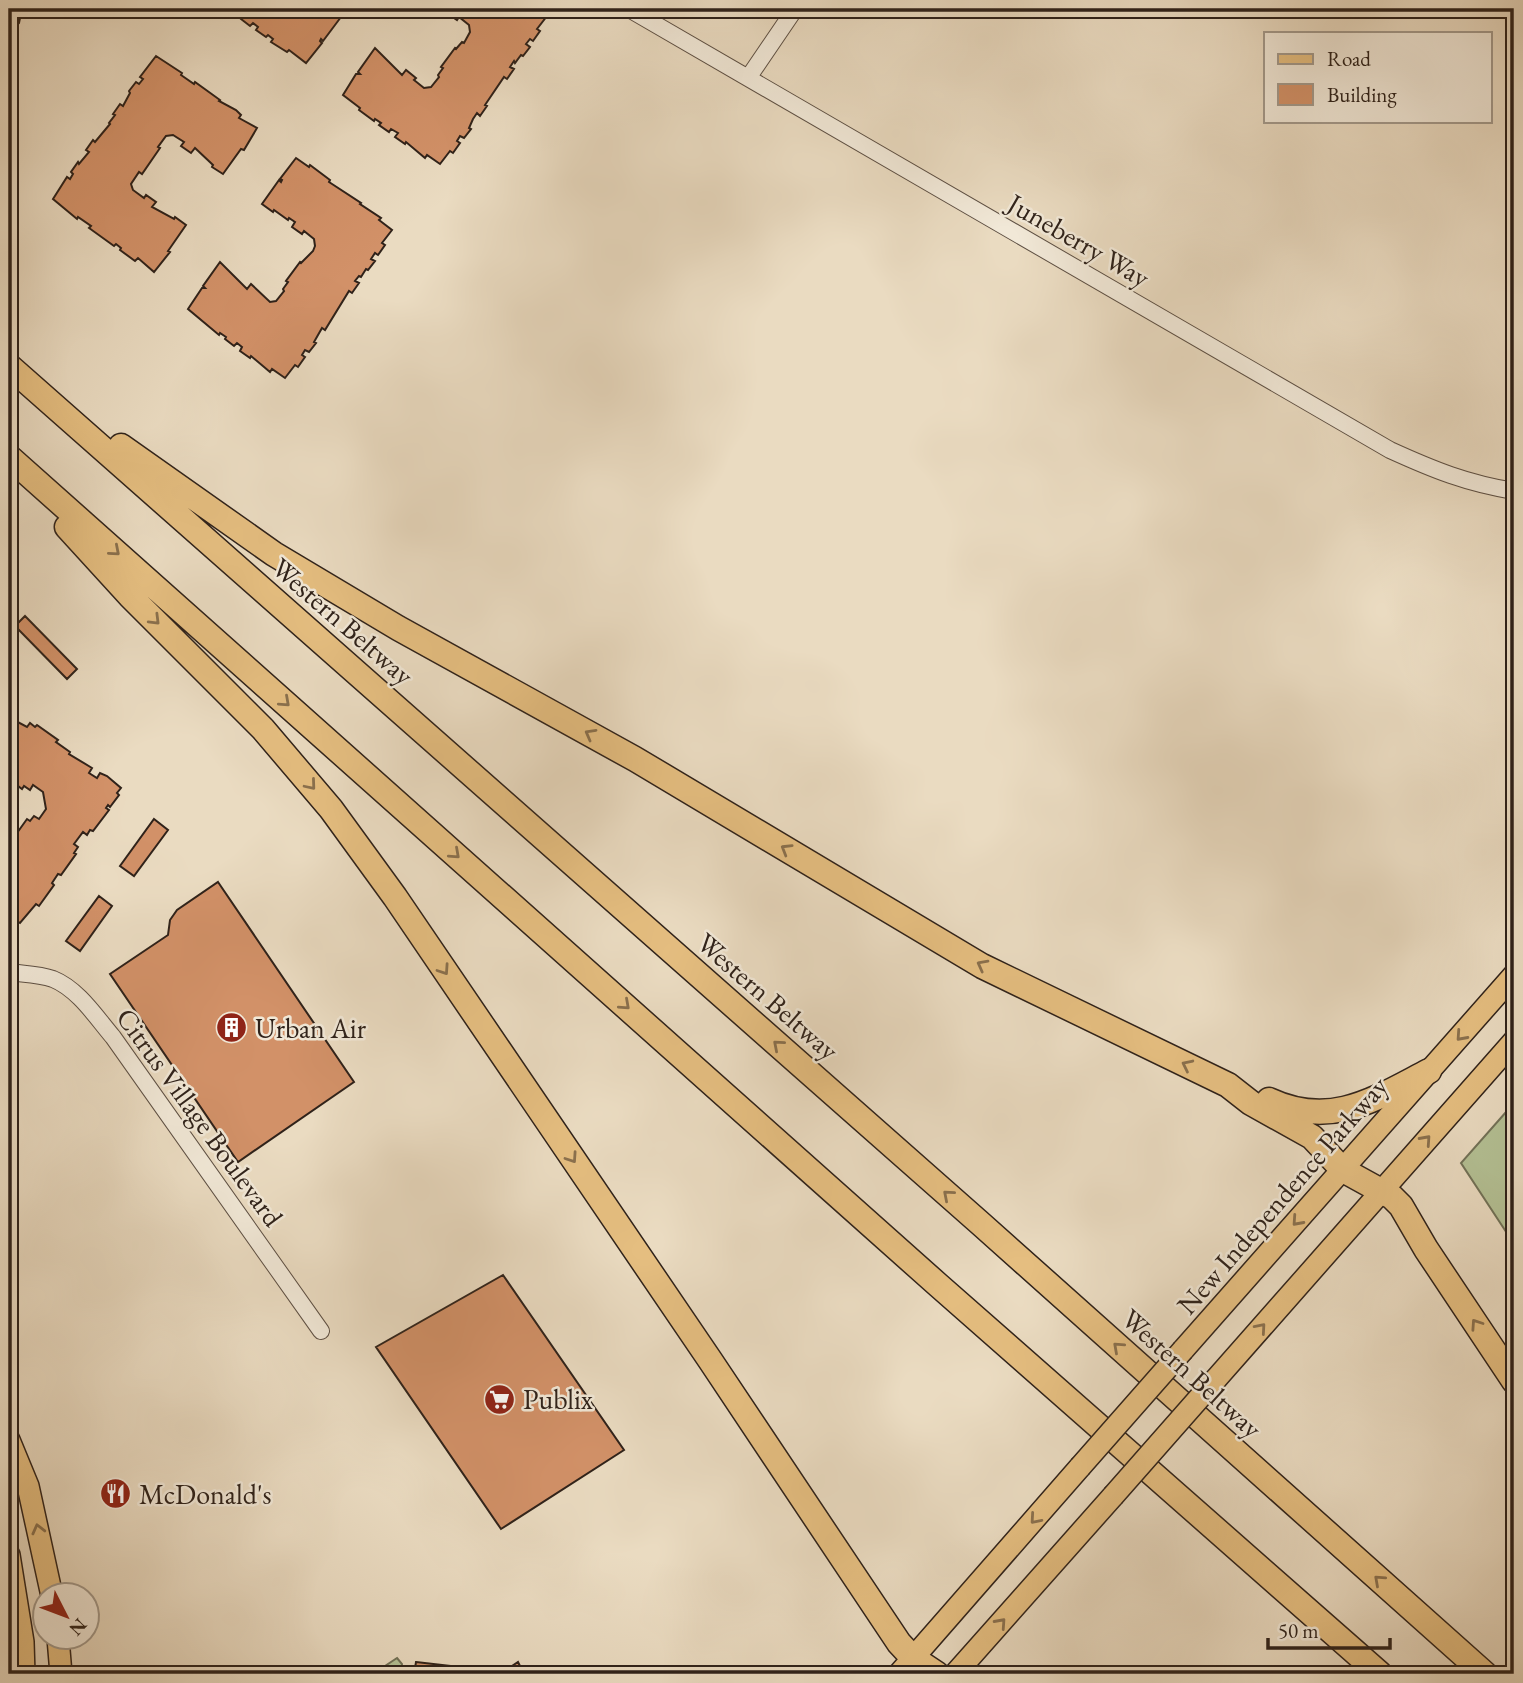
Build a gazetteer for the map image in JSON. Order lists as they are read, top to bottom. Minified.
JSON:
{"streets":{"highway":["Western Beltway"],"main road":["New Independence Parkway"],"street":["Juneberry Way","Citrus Village Boulevard"]},"places":{"building":["Urban Air"],"supermarket":["Publix"],"restaurant":["McDonald's"]},"legend":["Road","Building"],"scale_bar":"50 m","north":"bottom right"}
